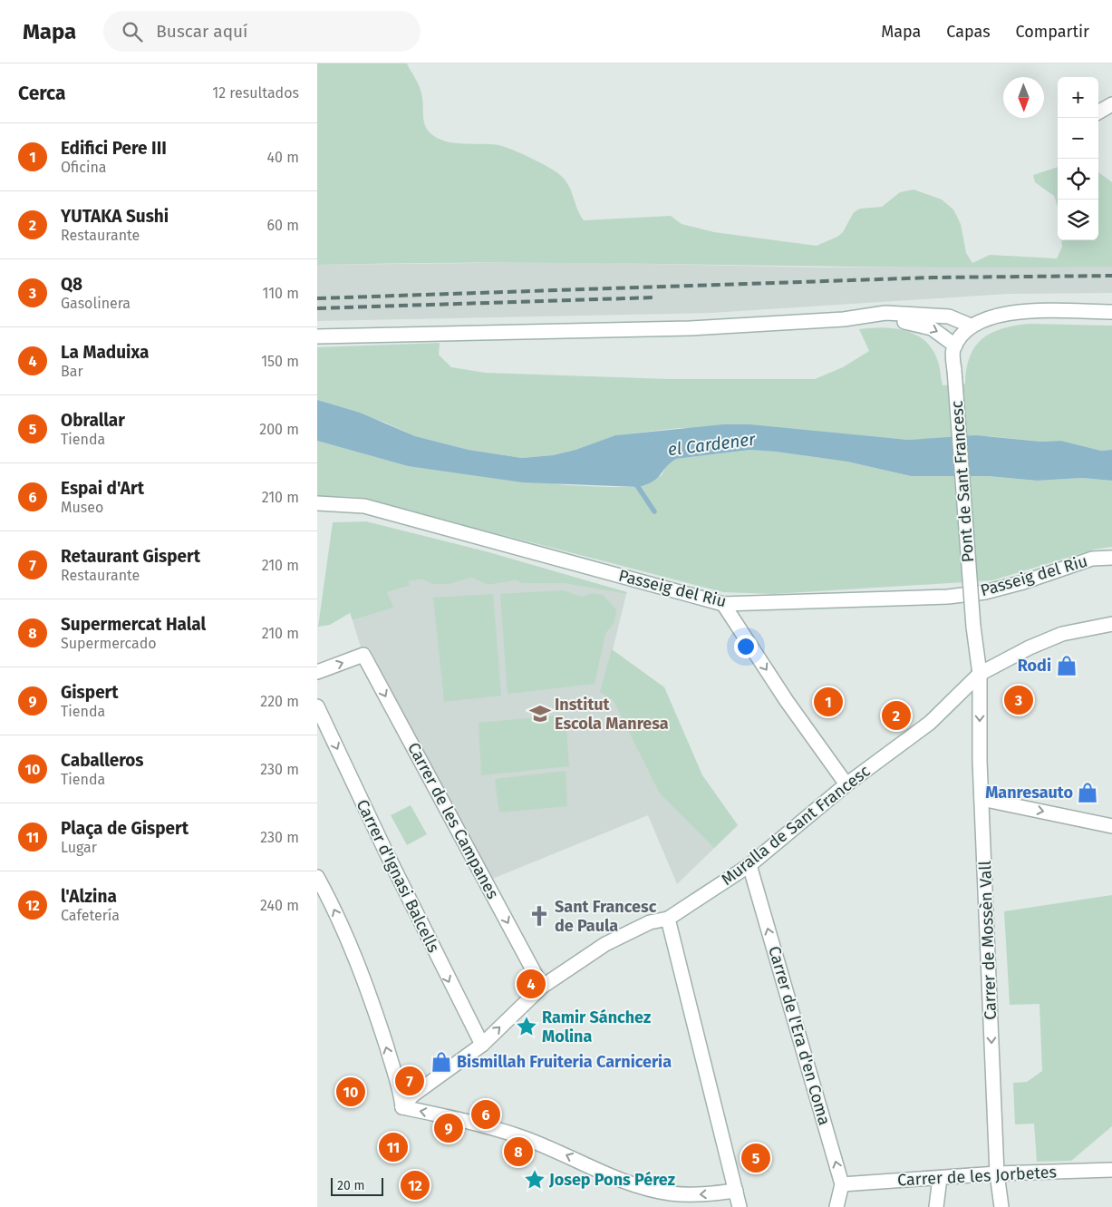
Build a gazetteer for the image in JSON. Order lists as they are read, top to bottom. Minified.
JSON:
{"streets":{"street":["Pont de Sant Francesc","Passeig del Riu","Carrer de les Campanes","Muralla de Sant Francesc","Carrer d'Ignasi Balcells","Carrer de Mossèn Vall","Carrer de l'Era d'en Coma","Carrer de les Jorbetes"]},"crossings":[["Pont de Sant Francesc","Muralla de Sant Francesc"],["Pont de Sant Francesc","Carrer de Mossèn Vall"],["Carrer de les Campanes","Muralla de Sant Francesc"],["Muralla de Sant Francesc","Carrer d'Ignasi Balcells"],["Muralla de Sant Francesc","Carrer de Mossèn Vall"],["Muralla de Sant Francesc","Carrer de l'Era d'en Coma"],["Carrer de Mossèn Vall","Carrer de les Jorbetes"],["Carrer de l'Era d'en Coma","Carrer de les Jorbetes"]],"one_way":["Carrer de les Campanes","Carrer de Mossèn Vall"],"water":["el Cardener"],"places":{"shop":["Rodi","Manresauto","Bismillah Fruiteria Carniceria"],"school or university":["Institut Escola Manresa"],"church":["Sant Francesc de Paula"],"place":["Ramir Sánchez Molina","Josep Pons Pérez"]},"scale_bar":"20 m","north":"bottom","page":{"header":"Mapa","search":"Buscar aquí","nav":["Mapa","Capas","Compartir"],"heading":["Cerca","12 resultados"],"map_buttons":["+","−"],"list":[{"mark":"1","name":"Edifici Pere III","note":"Oficina","value":"40 m"},{"mark":"2","name":"YUTAKA Sushi","note":"Restaurante","value":"60 m"},{"mark":"3","name":"Q8","note":"Gasolinera","value":"110 m"},{"mark":"4","name":"La Maduixa","note":"Bar","value":"150 m"},{"mark":"5","name":"Obrallar","note":"Tienda","value":"200 m"},{"mark":"6","name":"Espai d'Art","note":"Museo","value":"210 m"},{"mark":"7","name":"Retaurant Gispert","note":"Restaurante","value":"210 m"},{"mark":"8","name":"Supermercat Halal","note":"Supermercado","value":"210 m"},{"mark":"9","name":"Gispert","note":"Tienda","value":"220 m"},{"mark":"10","name":"Caballeros","note":"Tienda","value":"230 m"},{"mark":"11","name":"Plaça de Gispert","note":"Lugar","value":"230 m"},{"mark":"12","name":"l'Alzina","note":"Cafetería","value":"240 m"}],"pins":["3","1","2","4","7","10","6","9","11","8","5","12"],"scale":"20 m"}}
